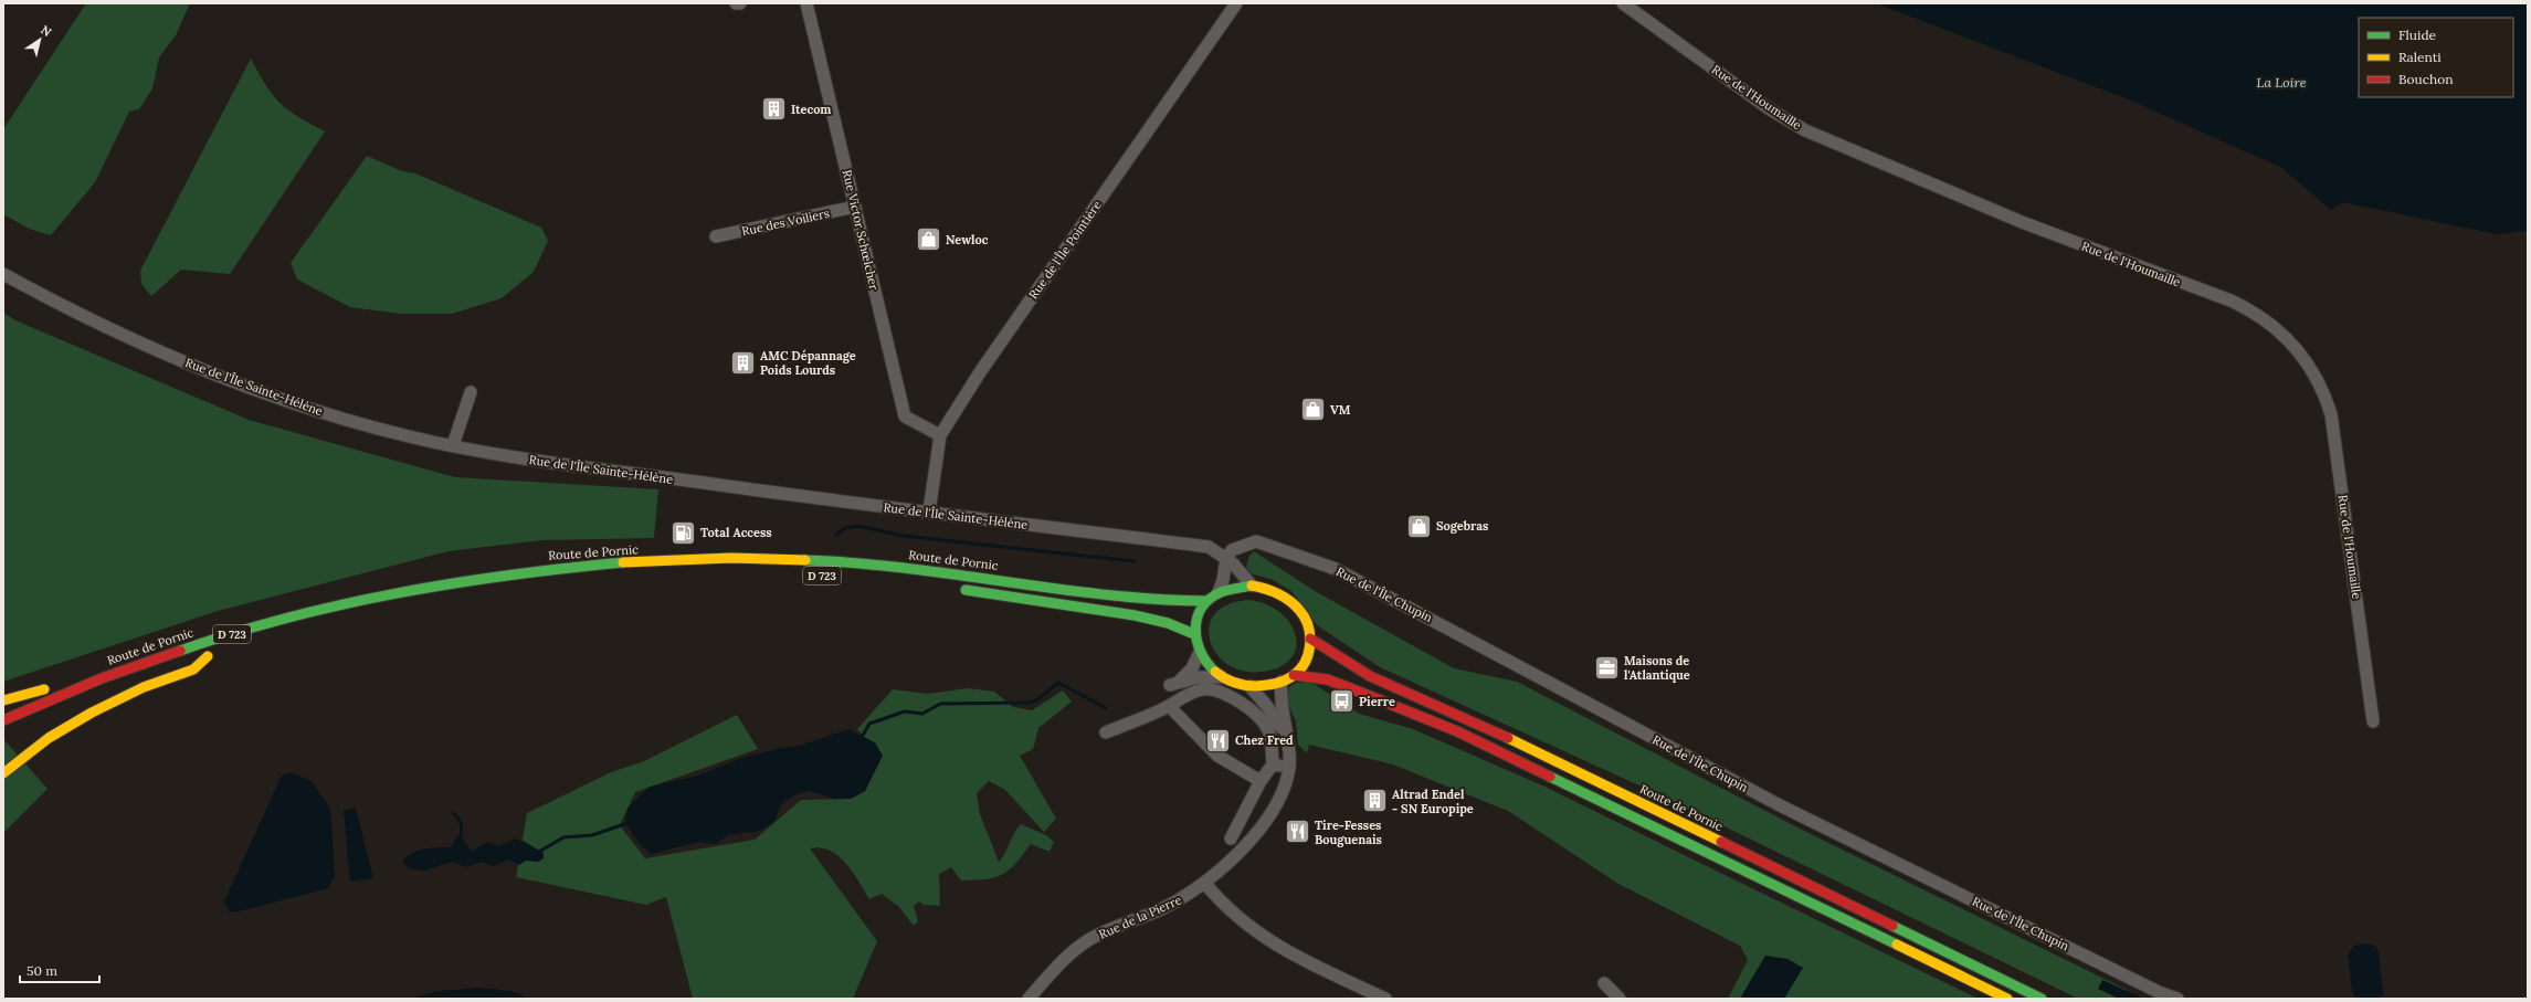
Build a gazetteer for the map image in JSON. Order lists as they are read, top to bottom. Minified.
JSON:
{"streets":{"main road":["Route de Pornic","D 723"],"street":["Rue de l'Houmaille","Rue des Voiliers","Rue Victor Schœlcher","Rue de l'Île Pointière","Rue de l'Île Sainte-Hélène","Rue de l'Île Chupin","Rue de la Pierre"]},"crossings":[["Rue des Voiliers","Rue Victor Schœlcher"],["Rue Victor Schœlcher","Rue de l'Île Pointière"],["Rue de l'Île Pointière","Rue de l'Île Sainte-Hélène"],["Rue de l'Île Sainte-Hélène","Route de Pornic"],["Rue de l'Île Sainte-Hélène","Rue de l'Île Chupin"],["Rue de l'Île Sainte-Hélène","Rue de la Pierre"],["Route de Pornic","Rue de la Pierre"]],"water":["La Loire"],"places":{"building":["Itecom","AMC Dépannage Poids Lourds","Altrad Endel - SN Europipe"],"shop":["Newloc","VM","Sogebras"],"fuel station":["Total Access"],"office":["Maisons de l'Atlantique"],"bus stop":["Pierre"],"restaurant":["Chez Fred","Tire-Fesses Bouguenais"]},"legend":["Fluide","Ralenti","Bouchon"],"scale_bar":"50 m","north":"top right"}
